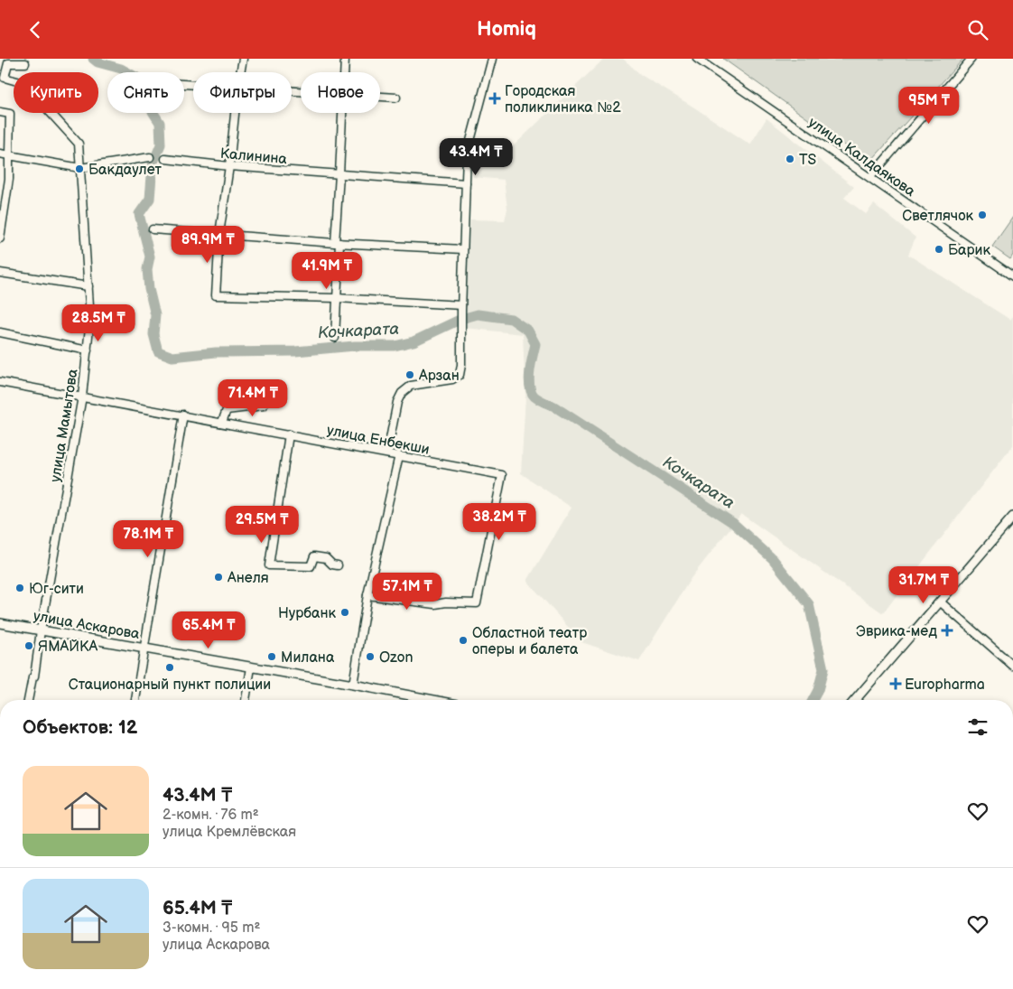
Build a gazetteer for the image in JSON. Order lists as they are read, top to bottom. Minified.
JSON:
{"streets":{"main road":["улица Аскарова"],"street":["Калинина","улица Калдаякова","улица Мамытова","улица Енбекши"]},"crossings":[["улица Мамытова","улица Енбекши"],["улица Мамытова","улица Аскарова"]],"water":["Кочкарата"],"places":{"health":["Городская поликлиника №2","Эврика-мед","Europharma"],"other":["TS","Бакдаулет","Светлячок","Барик","Арзан","Анеля","Юг-сити","Нурбанк","Областной театр оперы и балета","ЯМАЙКА","Милана","Ozon","Стационарный пункт полиции"]},"page":{"header":"Homiq","chip":["Купить","Снять","Фильтры","Новое"],"price":["95M ₸","43.4M ₸","89.9M ₸","41.9M ₸","28.5M ₸","71.4M ₸","38.2M ₸","29.5M ₸","78.1M ₸","31.7M ₸","57.1M ₸","65.4M ₸"],"heading":"Объектов: 12","list":[{"name":"43.4M ₸","note":"2-комн. · 76 m² · улица Кремлёвская"},{"name":"65.4M ₸","note":"3-комн. · 95 m² · улица Аскарова"}]}}
